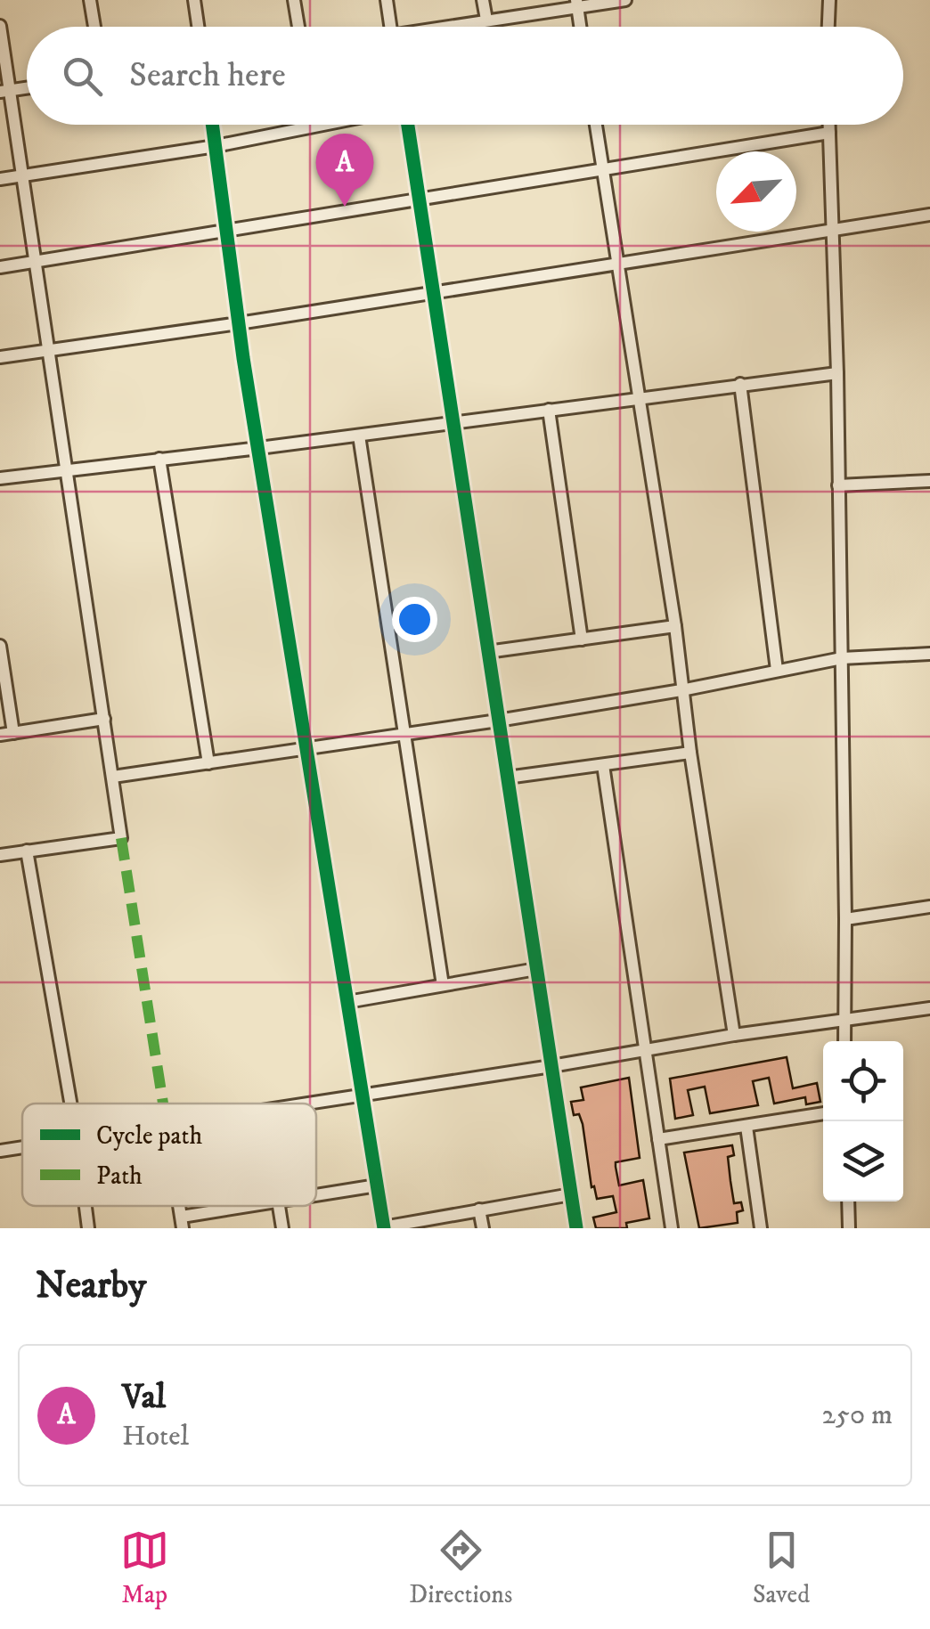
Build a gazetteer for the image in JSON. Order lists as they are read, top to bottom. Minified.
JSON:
{"legend":["Cycle path","Path"],"north":"bottom left","page":{"search":"Search here","pins":"A","heading":"Nearby","list":[{"mark":"A","name":"Val","note":"Hotel","value":"250 m"}],"nav":["Map","Directions","Saved"]}}
